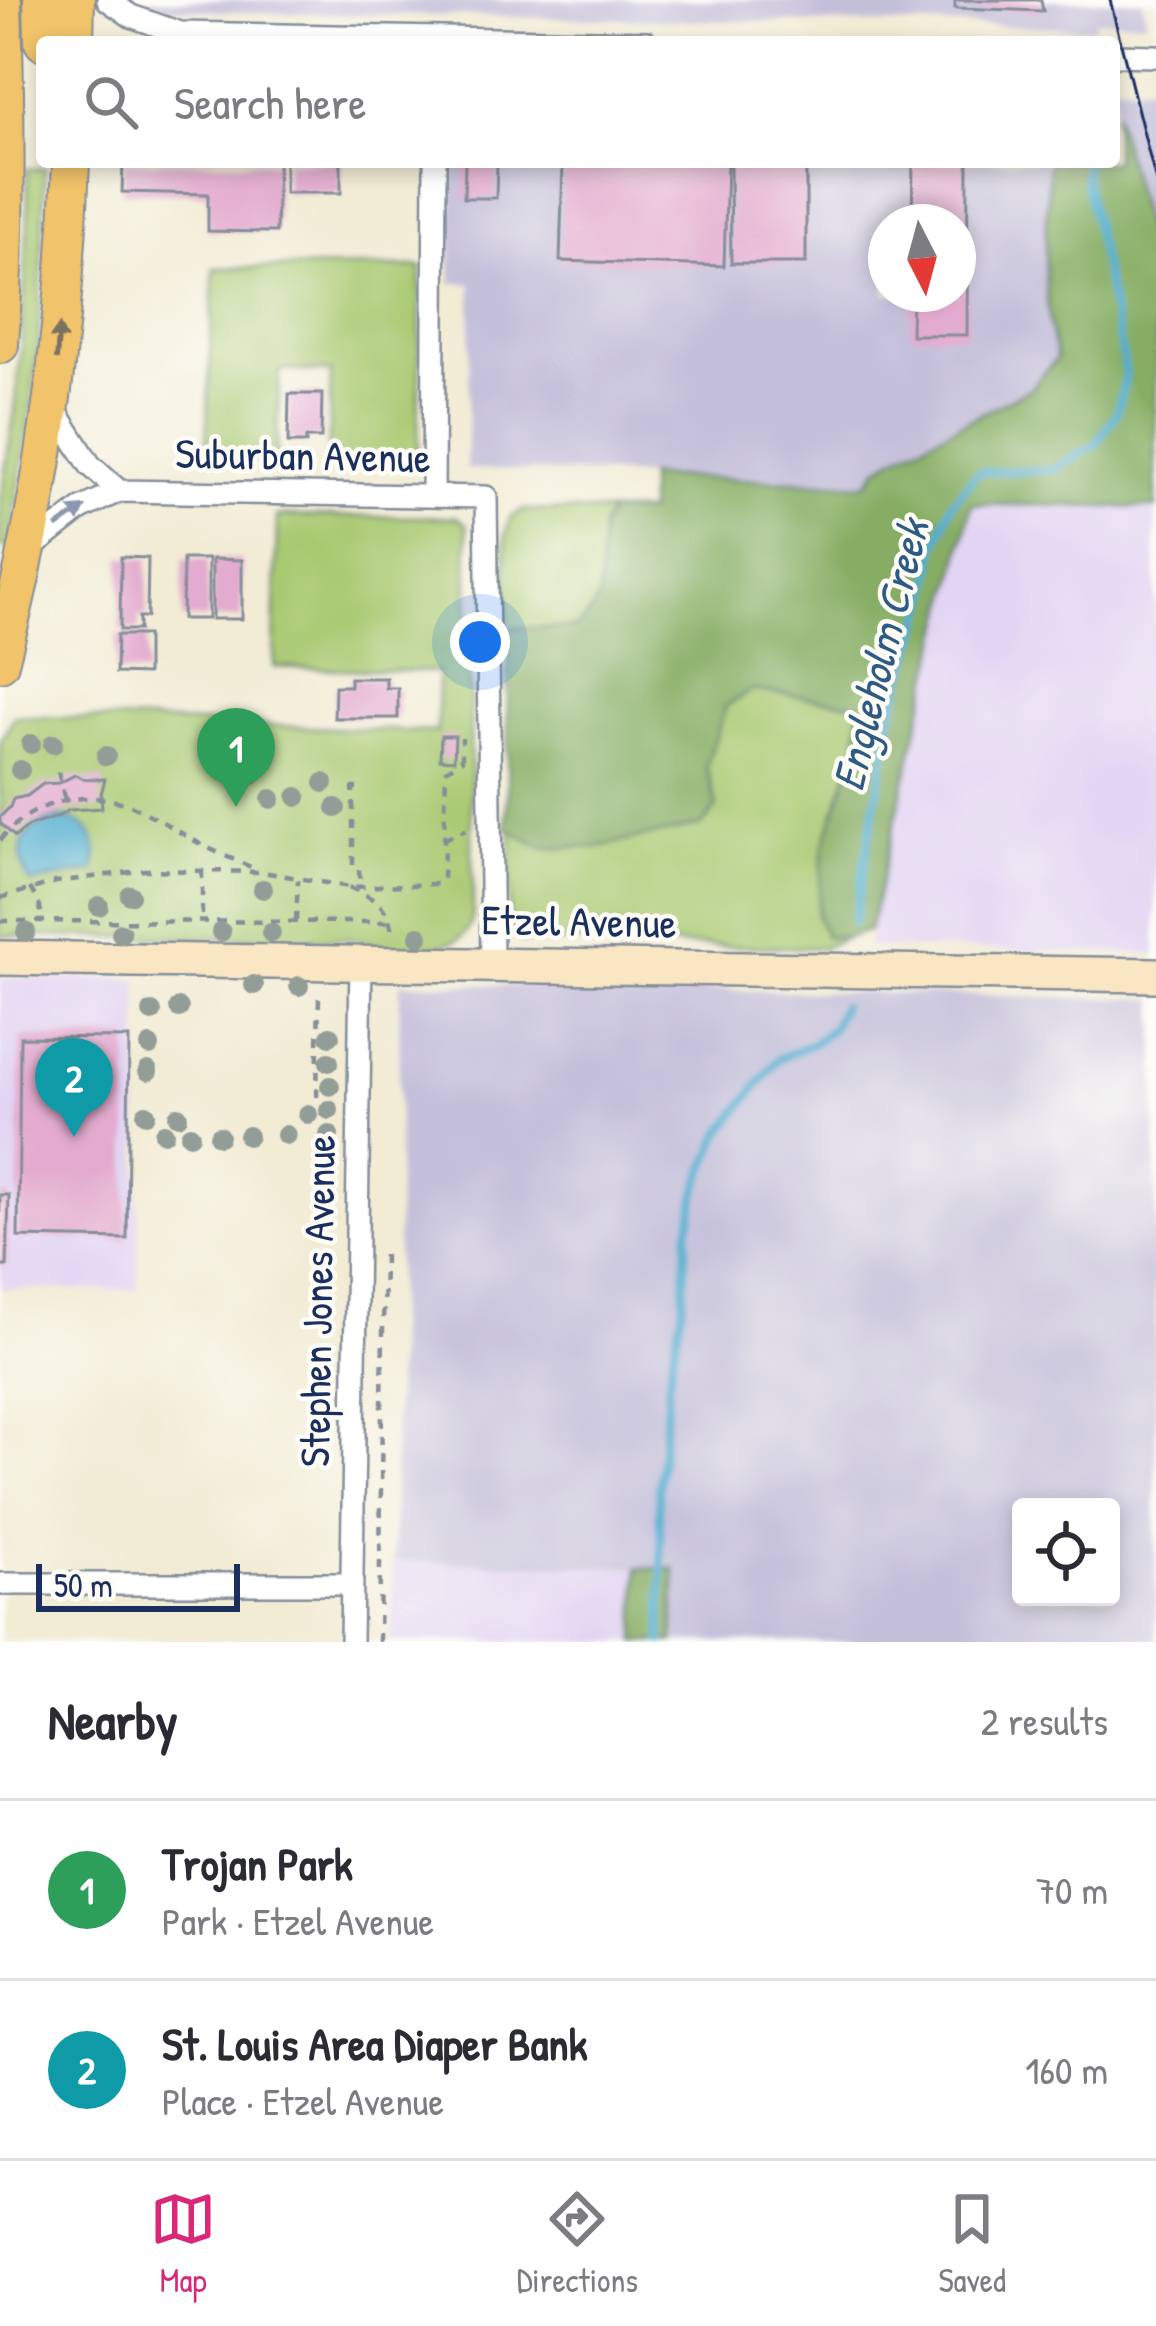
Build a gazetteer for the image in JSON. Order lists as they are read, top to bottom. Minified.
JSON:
{"streets":{"street":["Suburban Avenue","Etzel Avenue","Stephen Jones Avenue"]},"crossings":[["Suburban Avenue","Etzel Avenue"],["Etzel Avenue","Stephen Jones Avenue"]],"water":["Engleholm Creek"],"scale_bar":"50 m","north":"bottom","page":{"search":"Search here","pins":["1","2"],"scale":"50 m","heading":["Nearby","2 results"],"list":[{"mark":"1","name":"Trojan Park","note":"Park · Etzel Avenue","value":"70 m"},{"mark":"2","name":"St. Louis Area Diaper Bank","note":"Place · Etzel Avenue","value":"160 m"}],"nav":["Map","Directions","Saved"]}}
